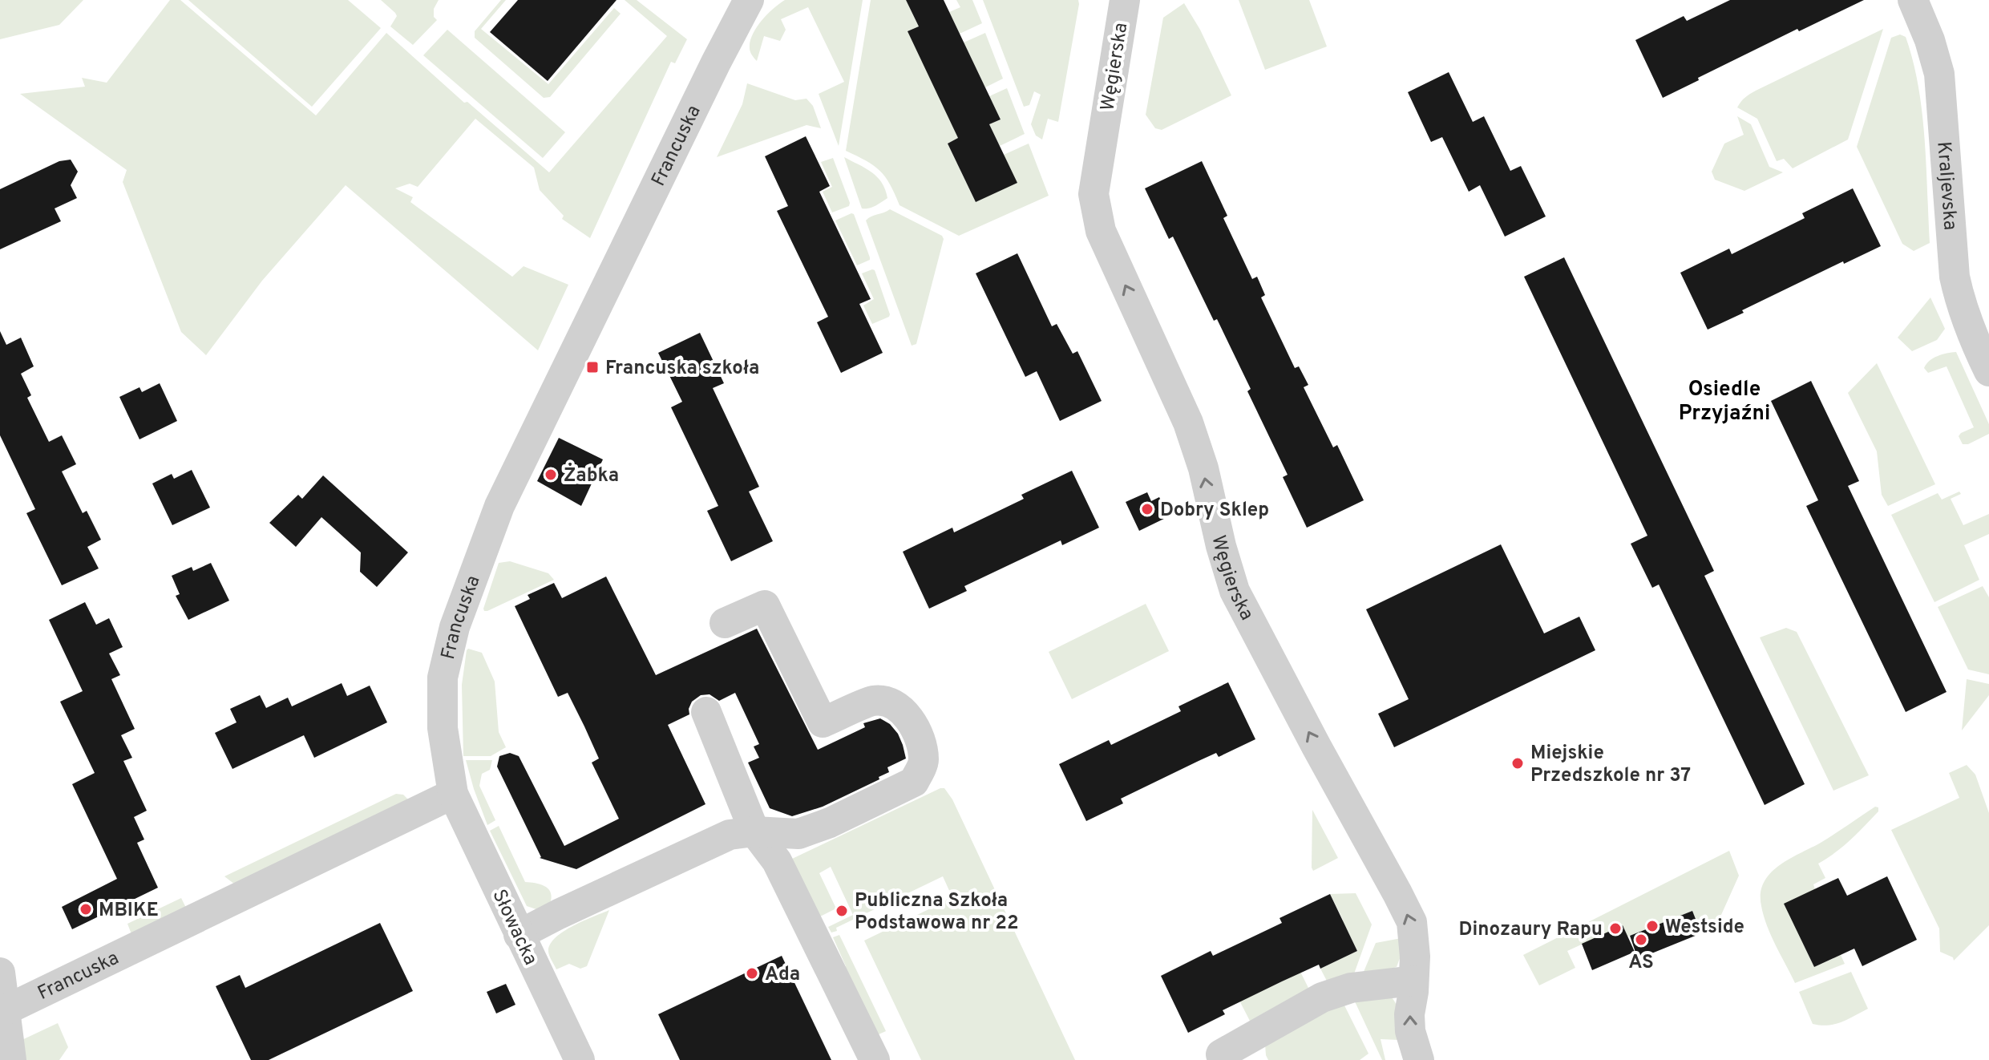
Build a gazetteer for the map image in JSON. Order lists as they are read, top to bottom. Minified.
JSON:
{"streets":{"street":["Węgierska","Francuska","Kraljevska","Słowacka"]},"crossings":[["Francuska","Słowacka"]],"one_way":["Węgierska"],"districts":["Osiedle Przyjaźni"],"places":{"transit":["Francuska szkoła"],"other":["Żabka","Dobry Sklep","Miejskie Przedszkole nr 37","MBIKE","Publiczna Szkoła Podstawowa nr 22","Westside","Dinozaury Rapu","AS","Ada"]}}
